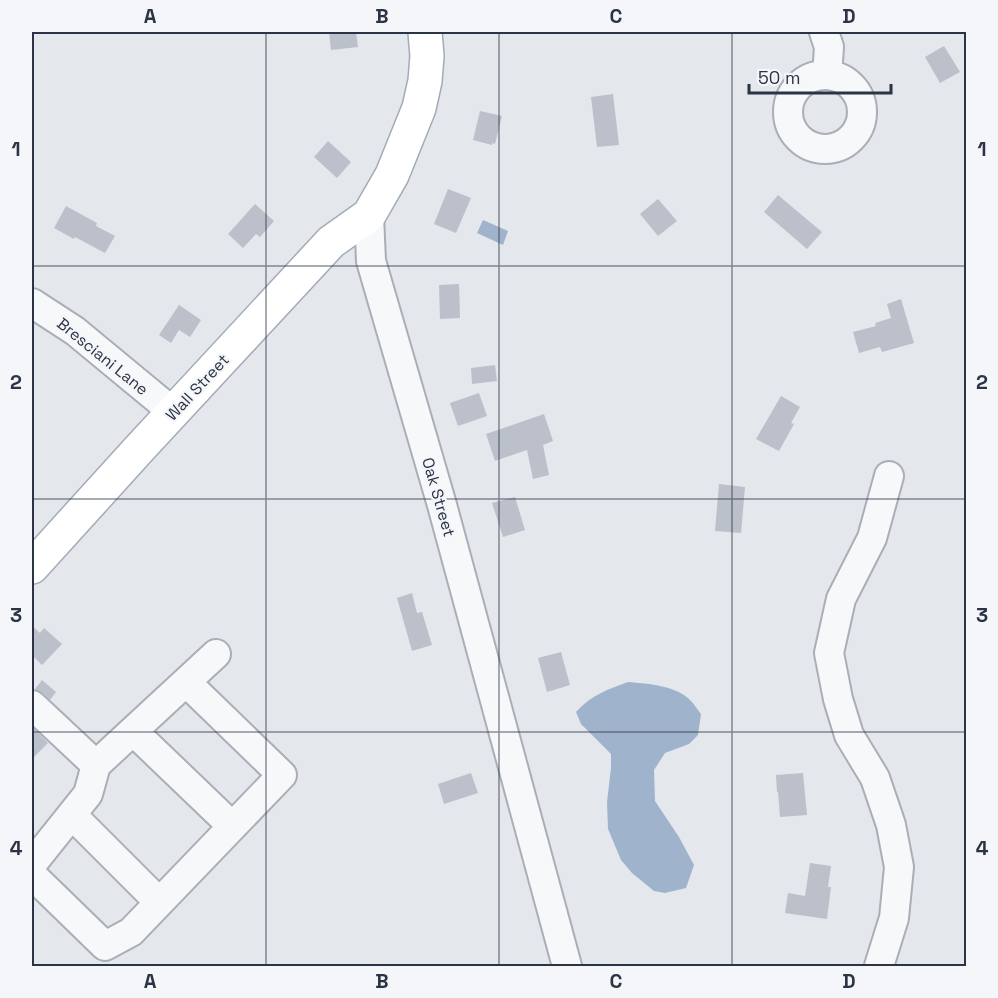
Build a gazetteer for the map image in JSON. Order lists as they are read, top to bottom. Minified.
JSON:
{"streets":{"main road":["Wall Street"],"street":["Bresciani Lane","Oak Street"]},"crossings":[["Bresciani Lane","Wall Street"],["Wall Street","Oak Street"]],"scale_bar":"50 m","grid":{"columns":["A","B","C","D"],"rows":["1","2","3","4"]}}
